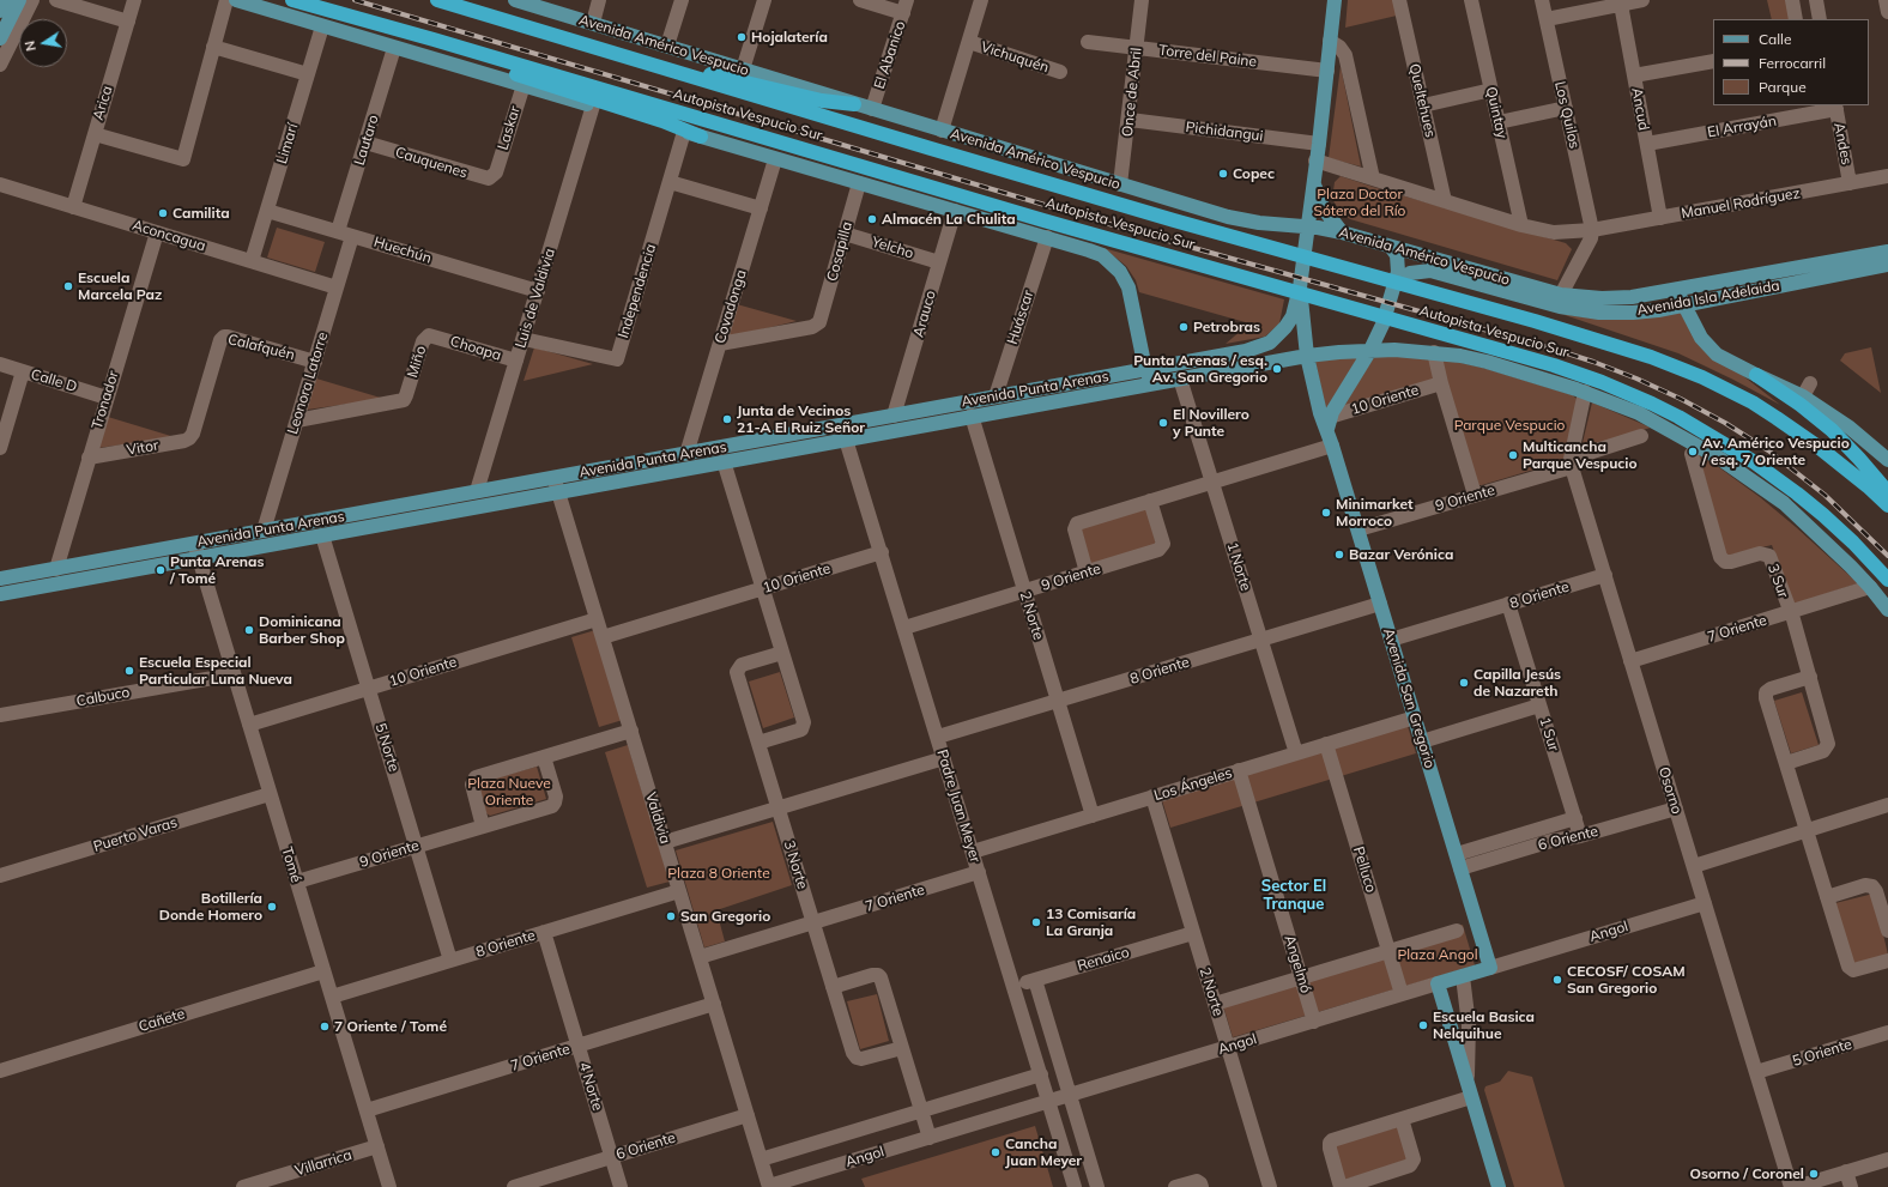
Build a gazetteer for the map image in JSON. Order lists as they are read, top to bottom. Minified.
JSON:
{"streets":{"highway":["Autopista Vespucio Sur"],"main road":["Avenida Américo Vespucio","Avenida Isla Adelaida","Avenida Punta Arenas","Avenida San Gregorio","Angol"],"street":["El Abanico","Torre del Paine","Vichuquén","Once de Abril","Queltehues","Arica","Ancud","Quintay","Los Quilos","El Arrayán","Laskar","Pichidangui","Lautaro","Limarí","Andes","Cauquenes","Manuel Rodríguez","Aconcagua","Yelcho","Huechún","Cosapilla","Independencia","Luis de Valdivia","Covadonga","Arauco","Huáscar","Calafquén","Choapa","Miño","Calle D","Leonora Latorre","Tronador","10 Oriente","Vitor","9 Oriente","1 Norte","3 Sur","8 Oriente","2 Norte","7 Oriente","Calbuco","1 Sur","5 Norte","Los Ángeles","Osorno","Padre Juan Meyer","Valdivia","Puerto Varas","6 Oriente","Tomé","3 Norte","Pelluco","Renaico","Angelmó","Cañete","5 Oriente","4 Norte","Villarrica"]},"crossings":[["Avenida Américo Vespucio","El Abanico"],["Avenida Américo Vespucio","Once de Abril"],["Avenida Américo Vespucio","Avenida Punta Arenas"],["Torre del Paine","Once de Abril"],["Torre del Paine","Avenida Punta Arenas"],["Once de Abril","Pichidangui"],["Queltehues","Manuel Rodríguez"],["Arica","Aconcagua"],["Ancud","El Arrayán"],["Ancud","Manuel Rodríguez"],["Quintay","Manuel Rodríguez"],["Los Quilos","Manuel Rodríguez"],["El Arrayán","Andes"],["Laskar","Cauquenes"],["Pichidangui","Avenida Punta Arenas"],["Lautaro","Cauquenes"],["Lautaro","Huechún"],["Limarí","Aconcagua"],["Limarí","Huechún"],["Andes","Manuel Rodríguez"],["Manuel Rodríguez","Avenida Punta Arenas"],["Aconcagua","Leonora Latorre"],["Aconcagua","Tronador"],["Yelcho","Cosapilla"],["Yelcho","Arauco"],["Huechún","Luis de Valdivia"],["Huechún","Leonora Latorre"],["Cosapilla","Covadonga"],["Independencia","Luis de Valdivia"],["Luis de Valdivia","Choapa"],["Luis de Valdivia","Avenida Punta Arenas"],["Covadonga","Avenida Punta Arenas"],["Arauco","Avenida Punta Arenas"],["Huáscar","Avenida Punta Arenas"],["Calafquén","Leonora Latorre"],["Calafquén","Vitor"],["Choapa","Miño"],["Miño","Leonora Latorre"],["Calle D","Tronador"],["Leonora Latorre","Avenida Punta Arenas"],["Avenida Punta Arenas","Tronador"],["Avenida Punta Arenas","1 Norte"],["Avenida Punta Arenas","2 Norte"],["Avenida Punta Arenas","Avenida San Gregorio"],["Avenida Punta Arenas","5 Norte"],["Avenida Punta Arenas","Padre Juan Meyer"],["Avenida Punta Arenas","Valdivia"],["Avenida Punta Arenas","Tomé"],["Tronador","Vitor"],["10 Oriente","Avenida San Gregorio"],["10 Oriente","5 Norte"],["10 Oriente","Padre Juan Meyer"],["10 Oriente","Valdivia"],["10 Oriente","Tomé"],["9 Oriente","2 Norte"],["9 Oriente","Avenida San Gregorio"],["9 Oriente","5 Norte"],["9 Oriente","Osorno"],["9 Oriente","Padre Juan Meyer"],["9 Oriente","Tomé"],["1 Norte","8 Oriente"],["1 Norte","Los Ángeles"],["3 Sur","7 Oriente"],["8 Oriente","2 Norte"],["8 Oriente","Avenida San Gregorio"],["8 Oriente","1 Sur"],["8 Oriente","5 Norte"],["8 Oriente","Osorno"],["8 Oriente","Padre Juan Meyer"],["8 Oriente","Valdivia"],["8 Oriente","Tomé"],["8 Oriente","4 Norte"],["2 Norte","Los Ángeles"],["2 Norte","Angol"],["2 Norte","Renaico"],["7 Oriente","Osorno"],["7 Oriente","Padre Juan Meyer"],["7 Oriente","Valdivia"],["7 Oriente","Tomé"],["7 Oriente","3 Norte"],["7 Oriente","4 Norte"],["Calbuco","Tomé"],["Avenida San Gregorio","Los Ángeles"],["Avenida San Gregorio","6 Oriente"],["Avenida San Gregorio","Angol"],["1 Sur","6 Oriente"],["Los Ángeles","Padre Juan Meyer"],["Los Ángeles","Pelluco"],["Los Ángeles","Angelmó"],["Osorno","6 Oriente"],["Osorno","Angol"],["Osorno","5 Oriente"],["Padre Juan Meyer","Angol"],["Padre Juan Meyer","Renaico"],["Valdivia","6 Oriente"],["Valdivia","Angol"],["Puerto Varas","Tomé"],["6 Oriente","4 Norte"],["Tomé","Cañete"],["Tomé","Villarrica"],["Pelluco","Angol"],["Angol","Angelmó"]],"districts":["Sector El Tranque"],"parks":["Plaza Doctor Sótero del Río","Parque Vespucio","Plaza Nueve Oriente","Plaza 8 Oriente","Plaza Angol"],"places":["Hojalatería","Copec","Camilita","Almacén La Chulita","Escuela Marcela Paz","Petrobras","Punta Arenas / esq. Av. San Gregorio","Junta de Vecinos 21-A El Ruiz Señor","El Novillero y Punte","Av. Américo Vespucio / esq. 7 Oriente","Multicancha Parque Vespucio","Minimarket Morroco","Bazar Verónica","Punta Arenas / Tomé","Dominicana Barber Shop","Escuela Especial Particular Luna Nueva","Capilla Jesús de Nazareth","Botillería Donde Homero","San Gregorio","13 Comisaría La Granja","CECOSF/ COSAM San Gregorio","Escuela Basica Nelquihue","7 Oriente / Tomé","Cancha Juan Meyer","Osorno / Coronel"],"legend":["Calle","Ferrocarril","Parque"],"north":"left"}
